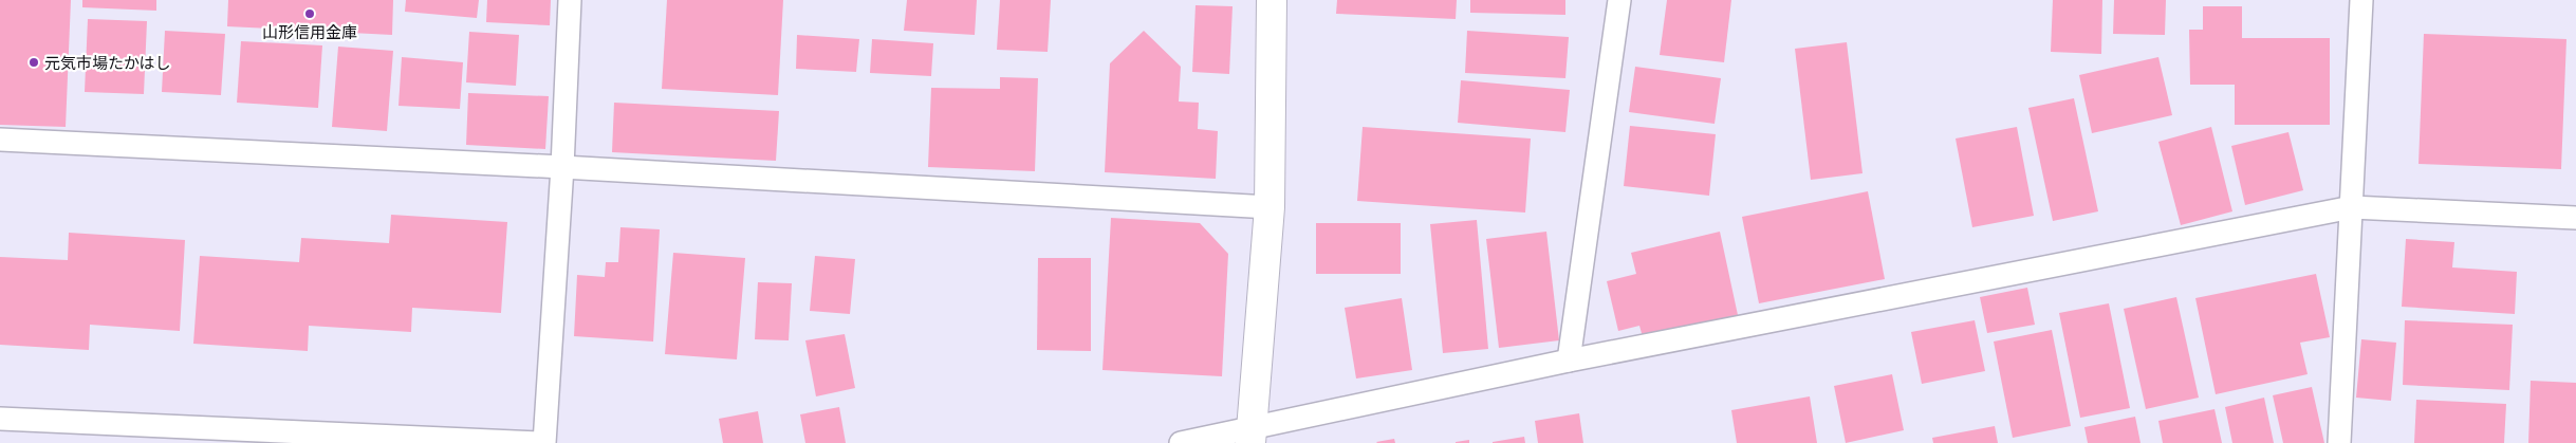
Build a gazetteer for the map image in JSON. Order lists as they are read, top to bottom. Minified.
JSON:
{"places":["山形信用金庫","元気市場たかはし"]}
